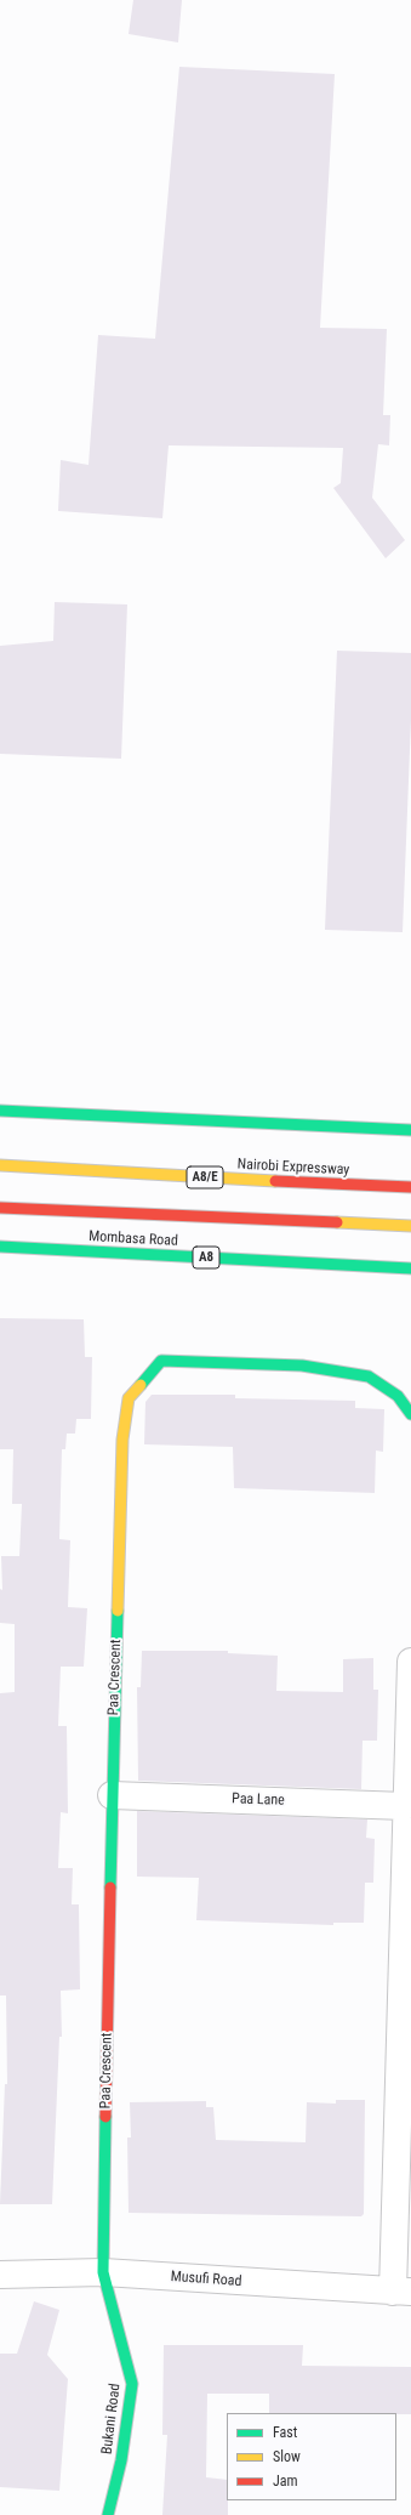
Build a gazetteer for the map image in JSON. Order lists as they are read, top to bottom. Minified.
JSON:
{"streets":{"main road":["Nairobi Expressway","A8/E","Mombasa Road","A8","Paa Crescent","Bukani Road"],"street":["Paa Lane","Musufi Road"]},"crossings":[["Paa Crescent","Paa Lane"],["Paa Crescent","Musufi Road"],["Paa Crescent","Bukani Road"],["Musufi Road","Bukani Road"]],"legend":["Fast","Slow","Jam"]}
